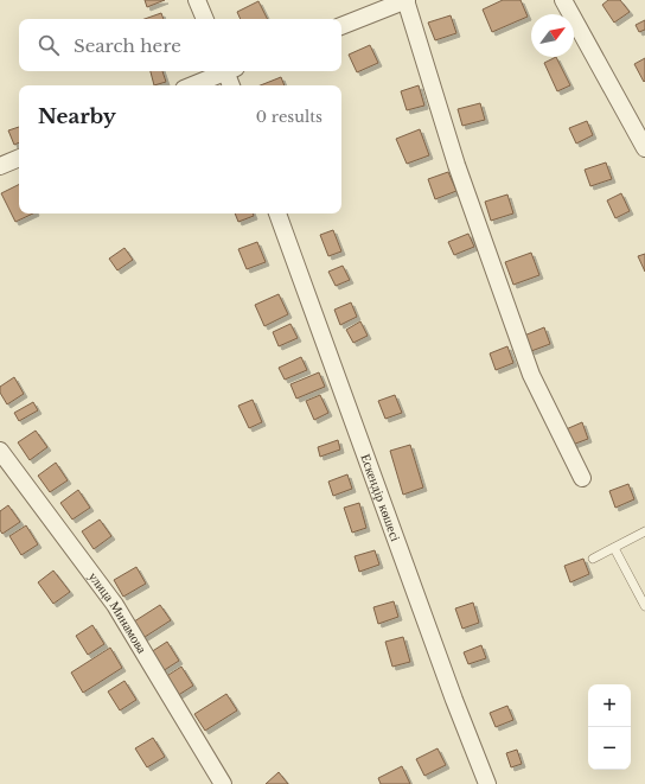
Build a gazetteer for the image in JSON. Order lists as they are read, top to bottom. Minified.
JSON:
{"streets":{"street":["Ескендір көшесі","улица Минамова"]},"north":"top right","page":{"search":"Search here","heading":["Nearby","0 results"],"map_buttons":["+","−"]}}
